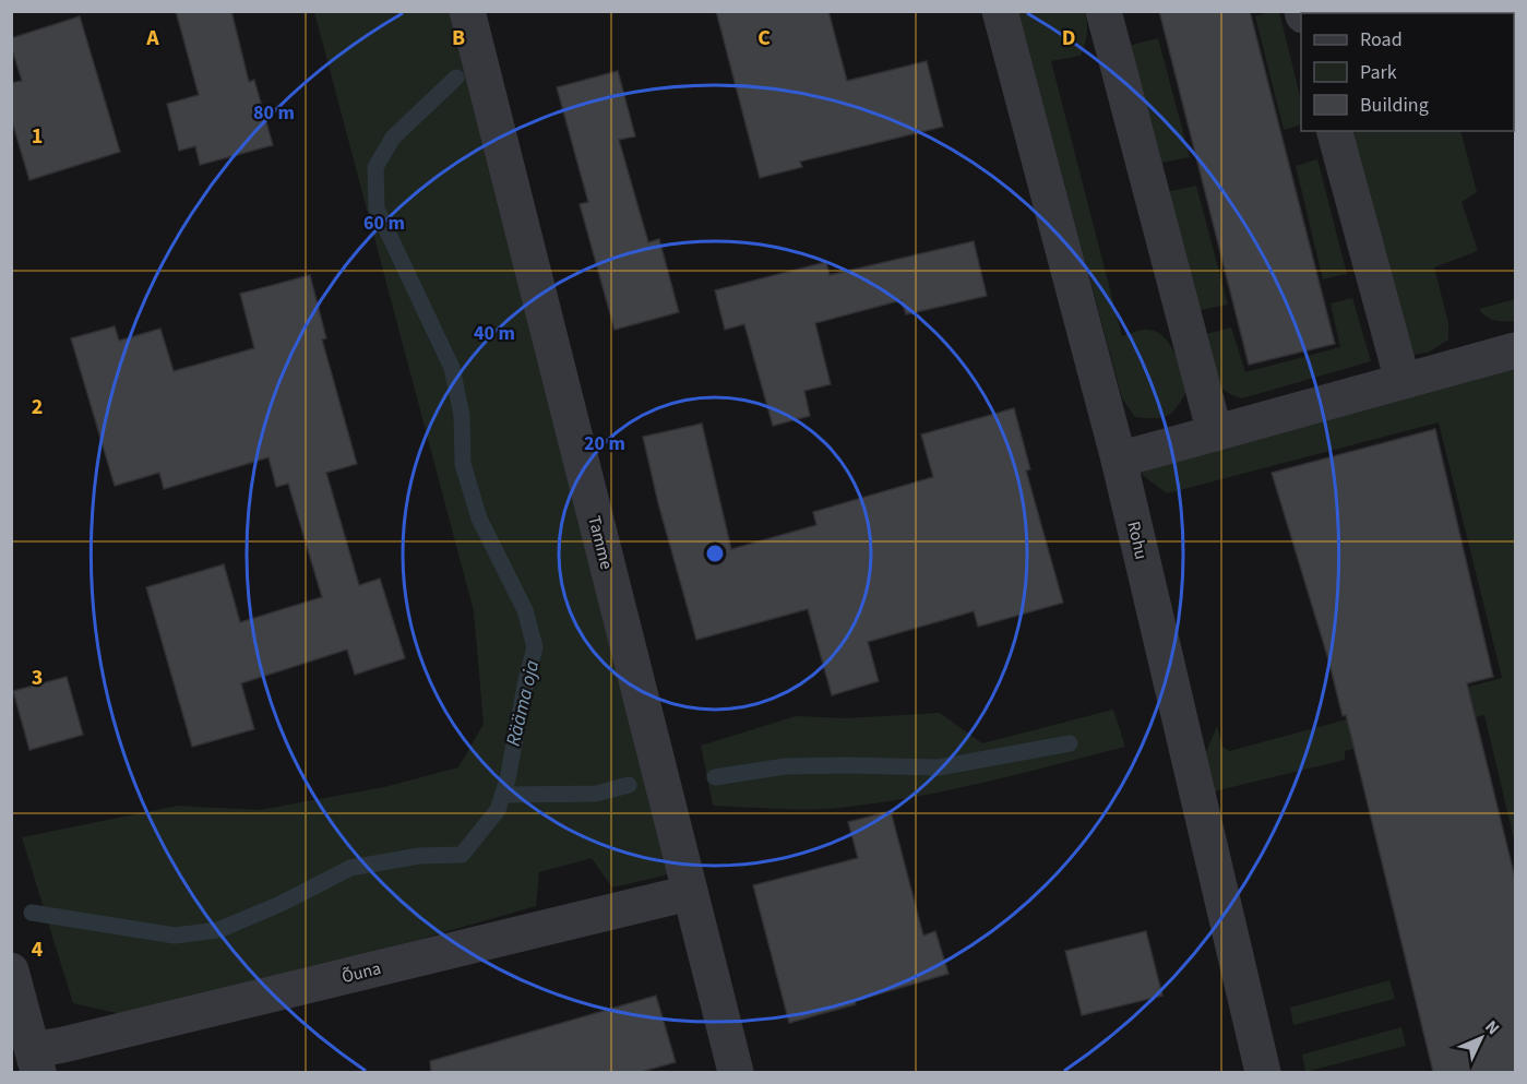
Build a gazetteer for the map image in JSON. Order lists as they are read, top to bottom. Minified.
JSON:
{"streets":{"street":["Rohu","Tamme","Õuna"]},"crossings":[["Tamme","Õuna"]],"water":["Rääma oja"],"legend":["Road","Park","Building"],"north":"top right","grid":{"columns":["A","B","C","D"],"rows":["1","2","3","4"]},"rings":["80 m","60 m","40 m","20 m"]}
